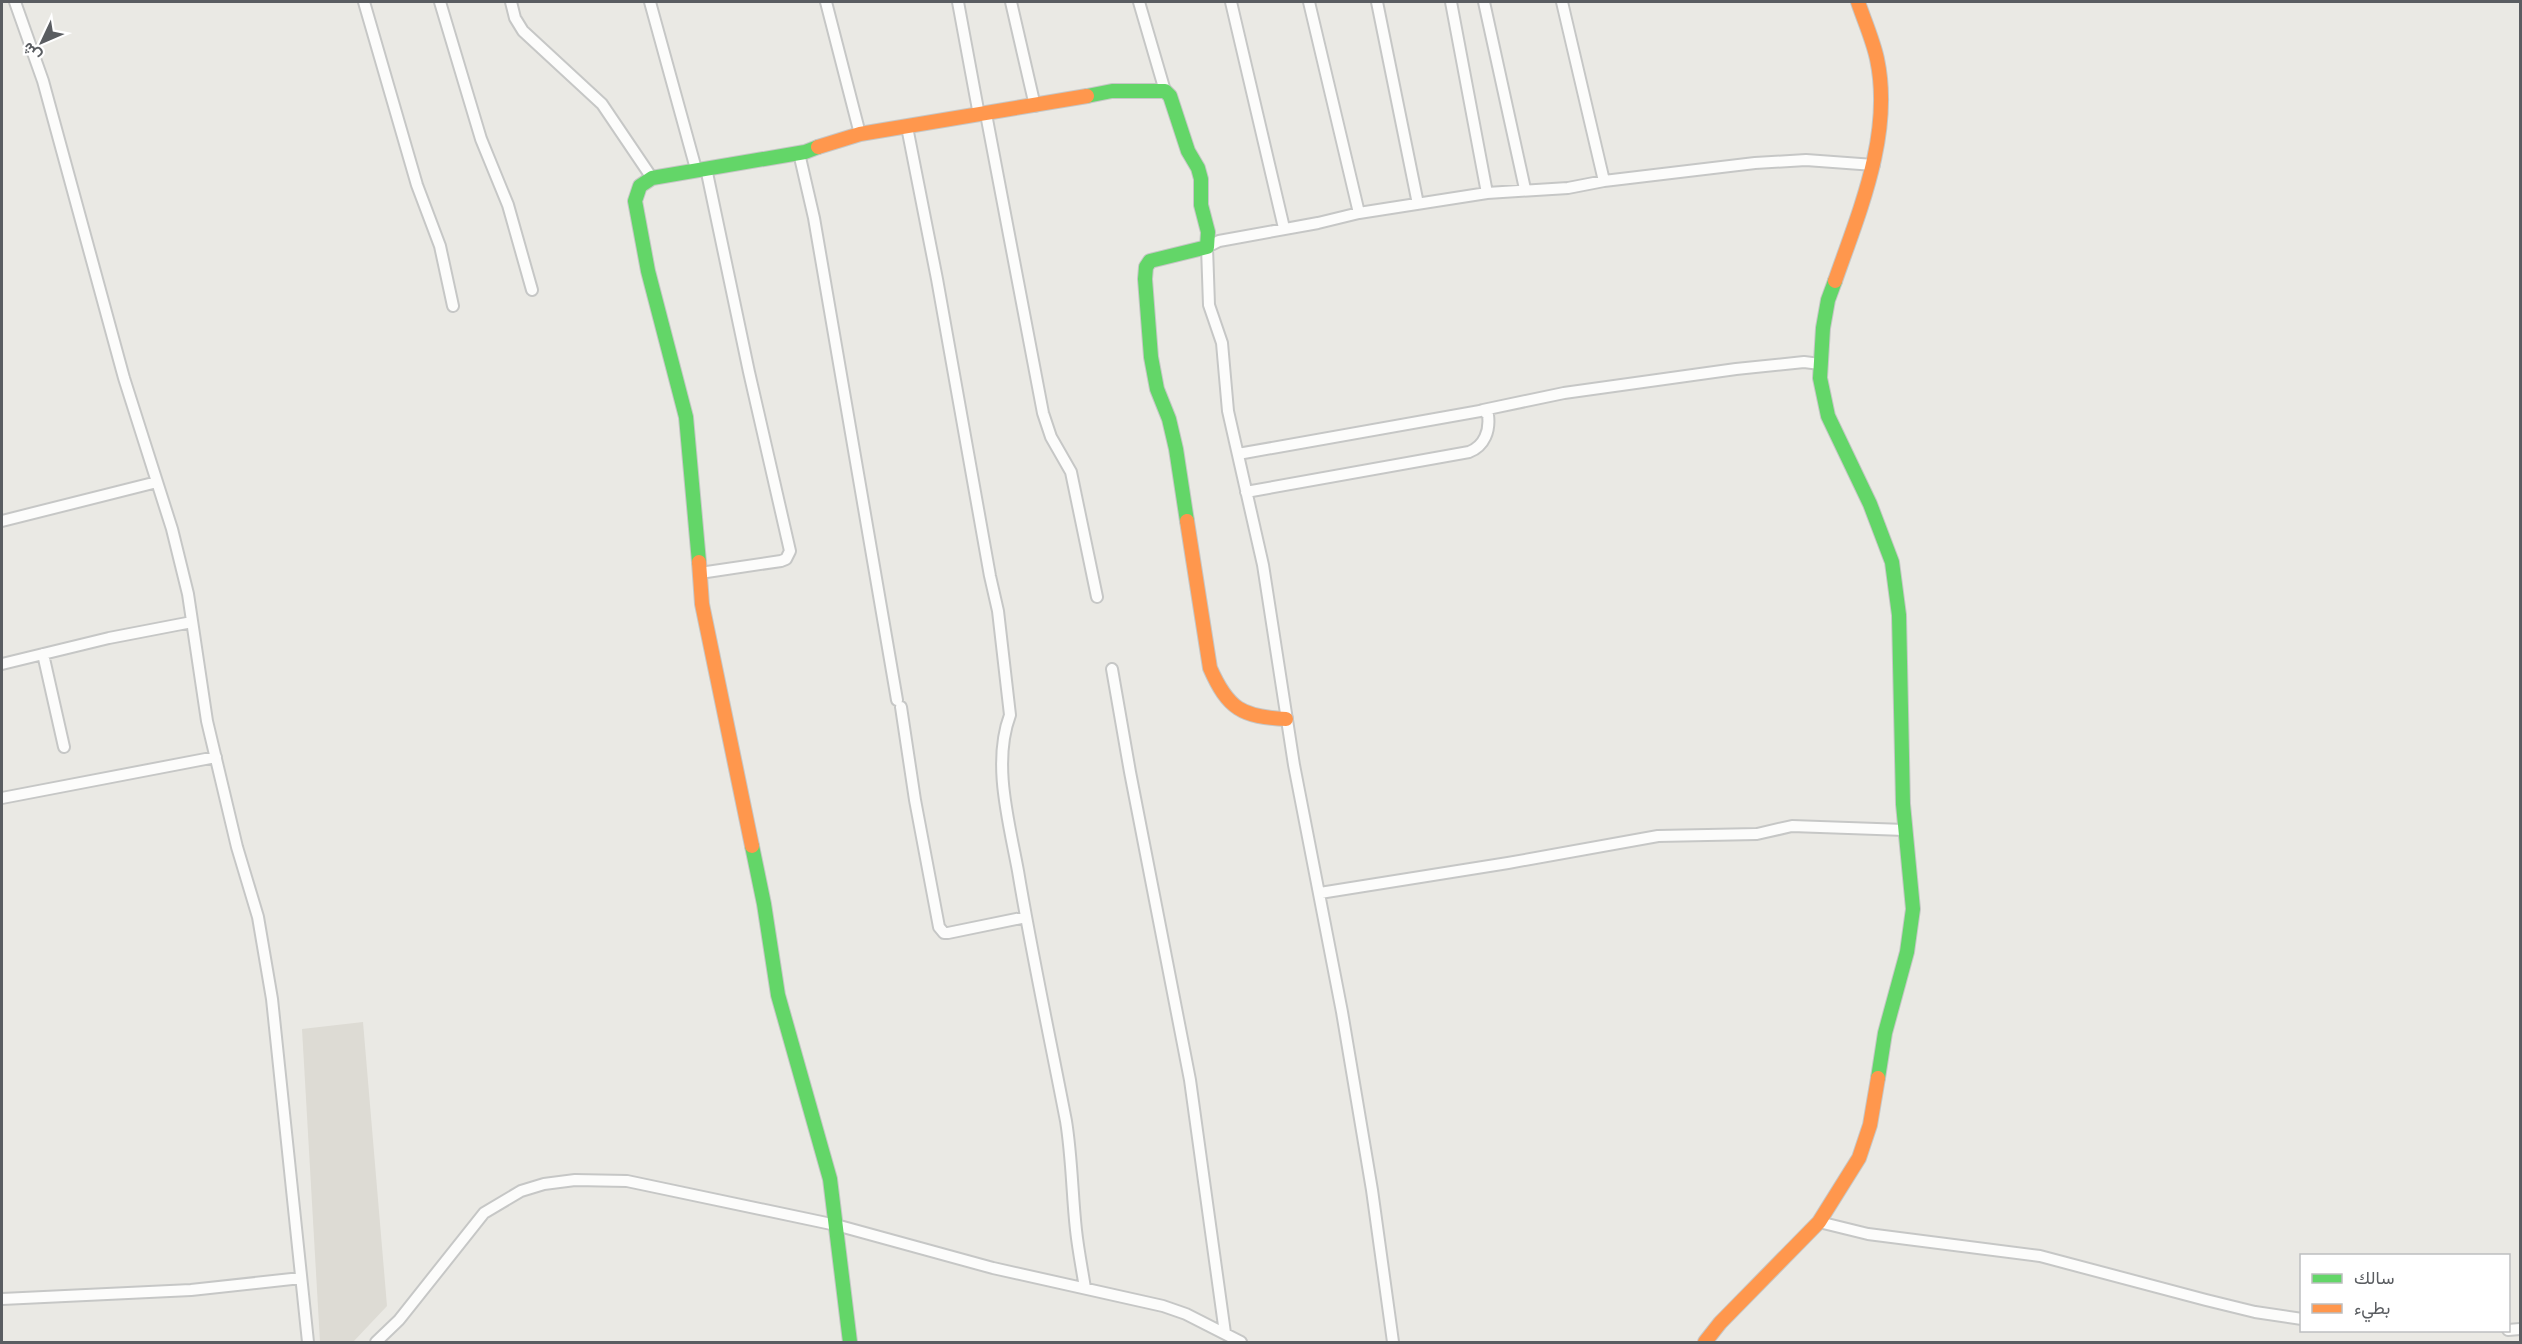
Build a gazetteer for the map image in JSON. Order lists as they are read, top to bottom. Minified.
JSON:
{"legend":["سالك","بطيء"],"north":"bottom left"}
